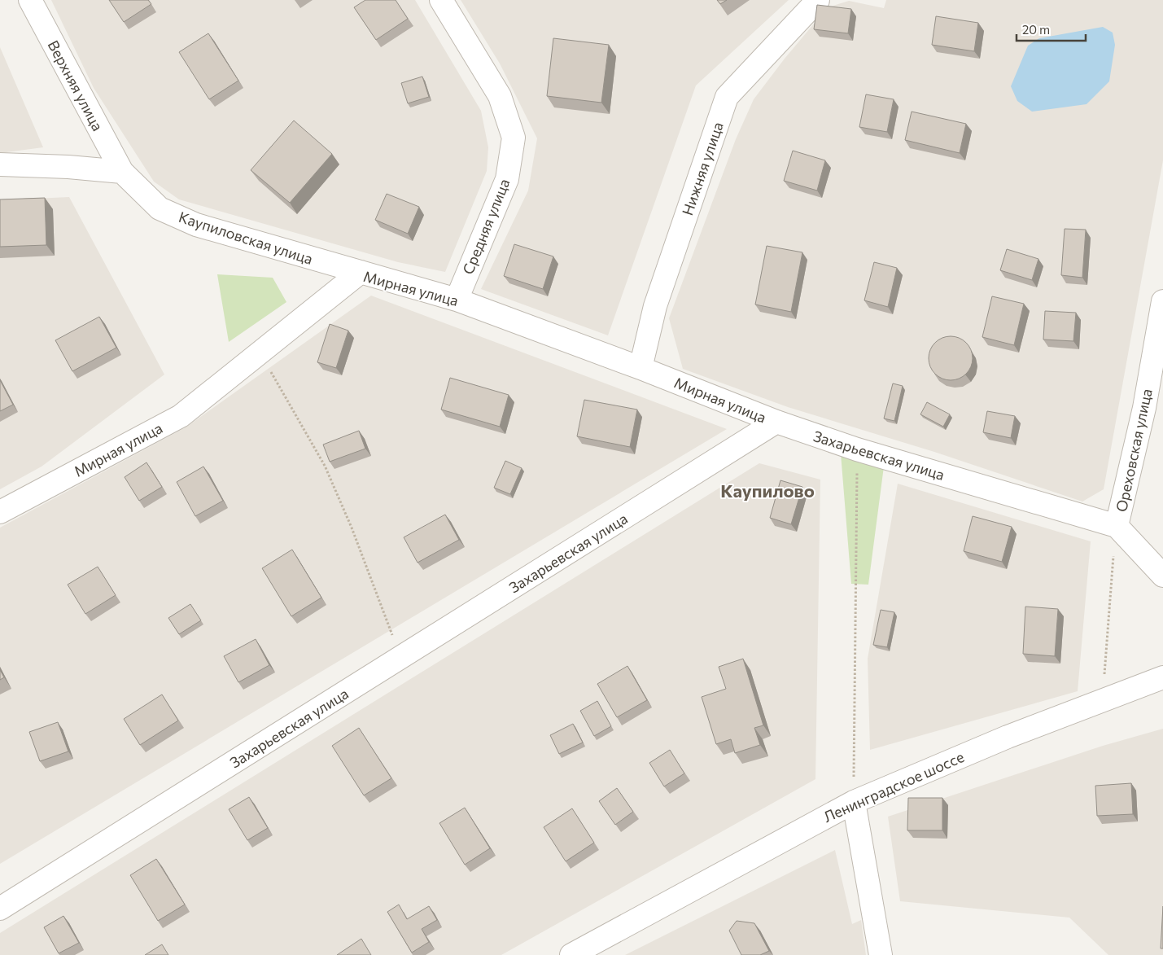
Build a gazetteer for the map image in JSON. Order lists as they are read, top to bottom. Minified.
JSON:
{"streets":{"street":["Верхняя улица","Нижняя улица","Средняя улица","Каупиловская улица","Мирная улица","Ореховская улица","Захарьевская улица","Ленинградское шоссе"]},"crossings":[["Верхняя улица","Каупиловская улица"],["Нижняя улица","Мирная улица"],["Средняя улица","Мирная улица"],["Каупиловская улица","Мирная улица"],["Мирная улица","Захарьевская улица"],["Ореховская улица","Захарьевская улица"]],"districts":["Каупилово"],"scale_bar":"20 m"}
